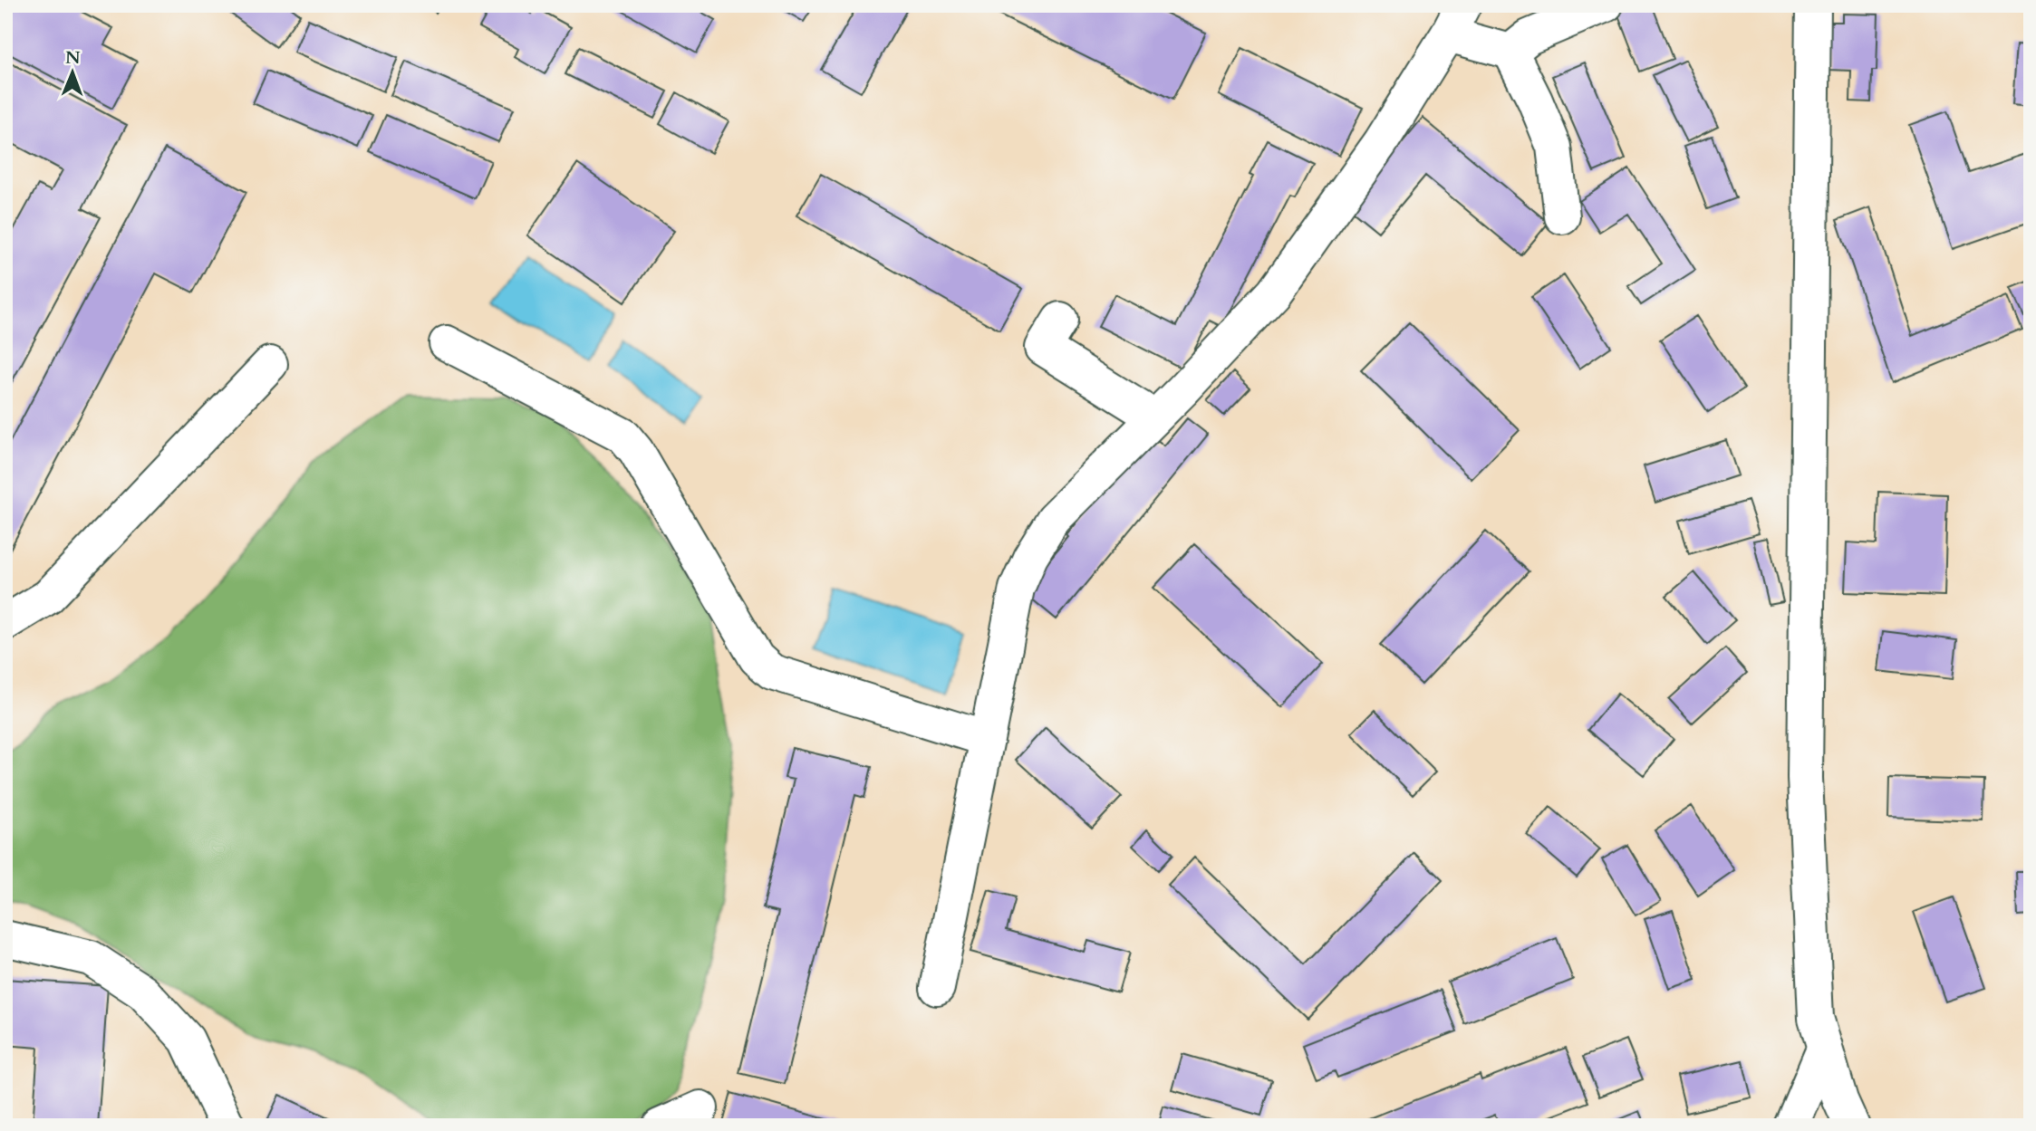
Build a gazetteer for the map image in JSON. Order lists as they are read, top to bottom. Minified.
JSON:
{"north":"top"}
